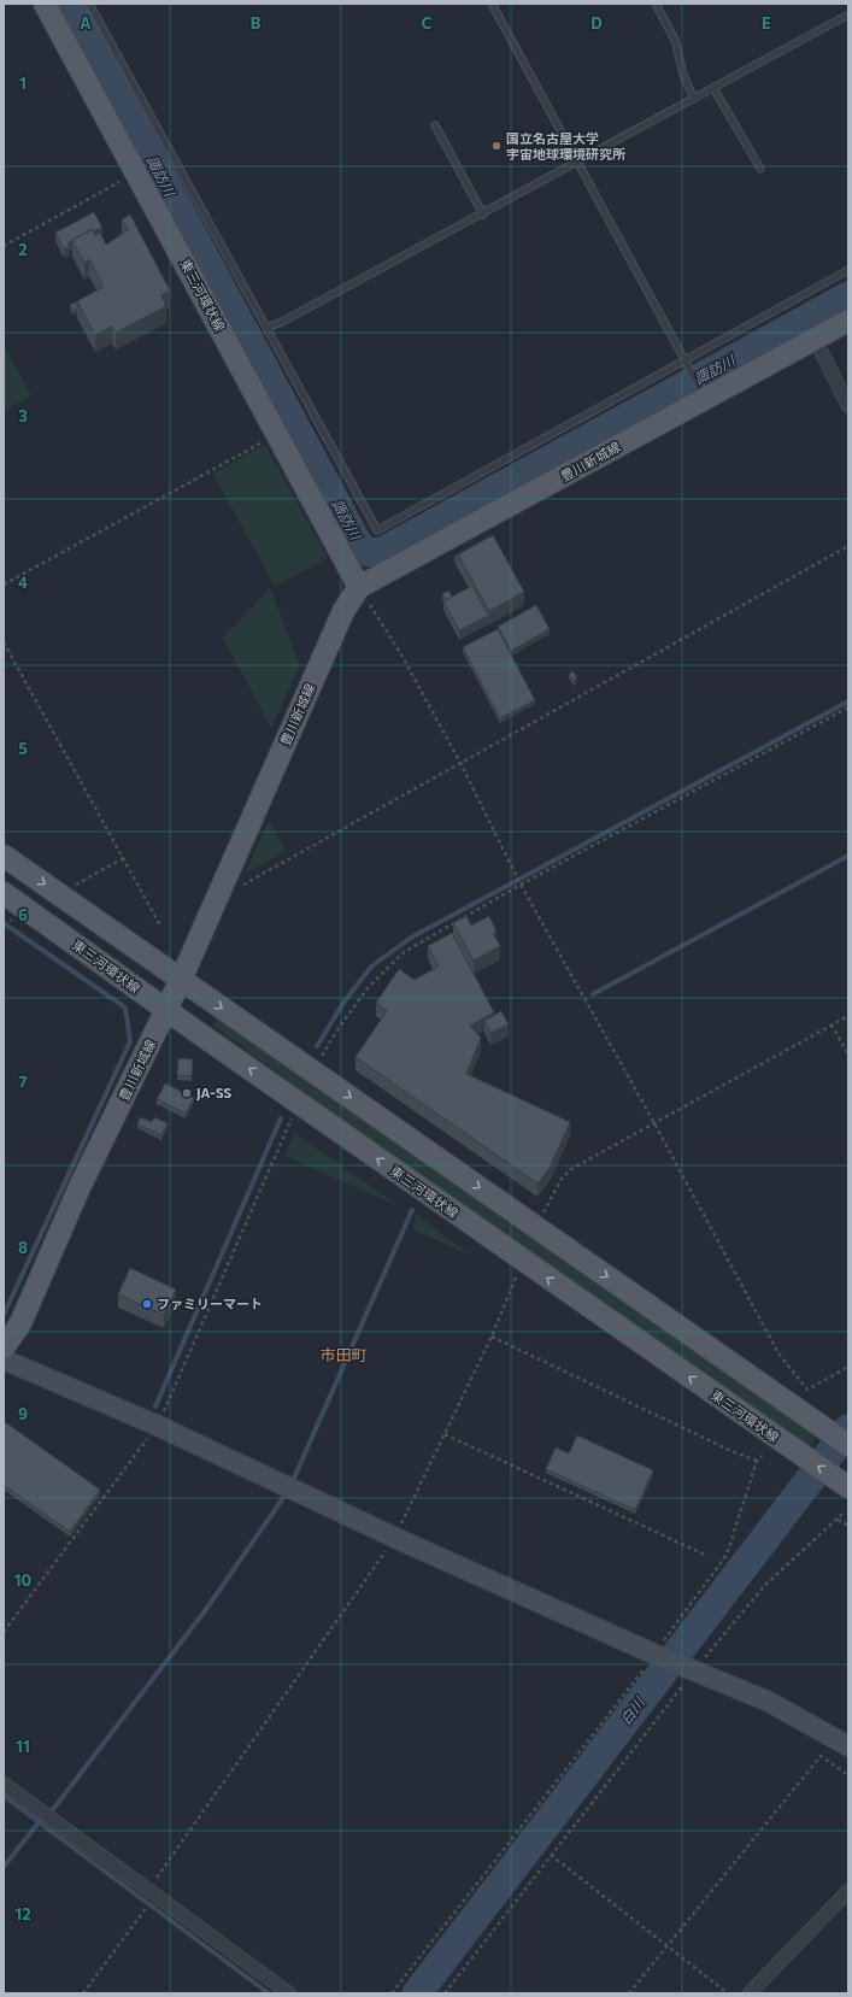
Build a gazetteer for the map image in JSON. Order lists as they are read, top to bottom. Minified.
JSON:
{"streets":{"main road":["東三河環状線","豊川新城線"]},"crossings":[["東三河環状線","豊川新城線"]],"districts":["市田町"],"water":["諏訪川","白川"],"places":["国立名古屋大学 宇宙地球環境研究所","JA-SS","ファミリーマート"],"grid":{"columns":["A","B","C","D","E"],"rows":["1","2","3","4","5","6","7","8","9","10","11","12"]}}
